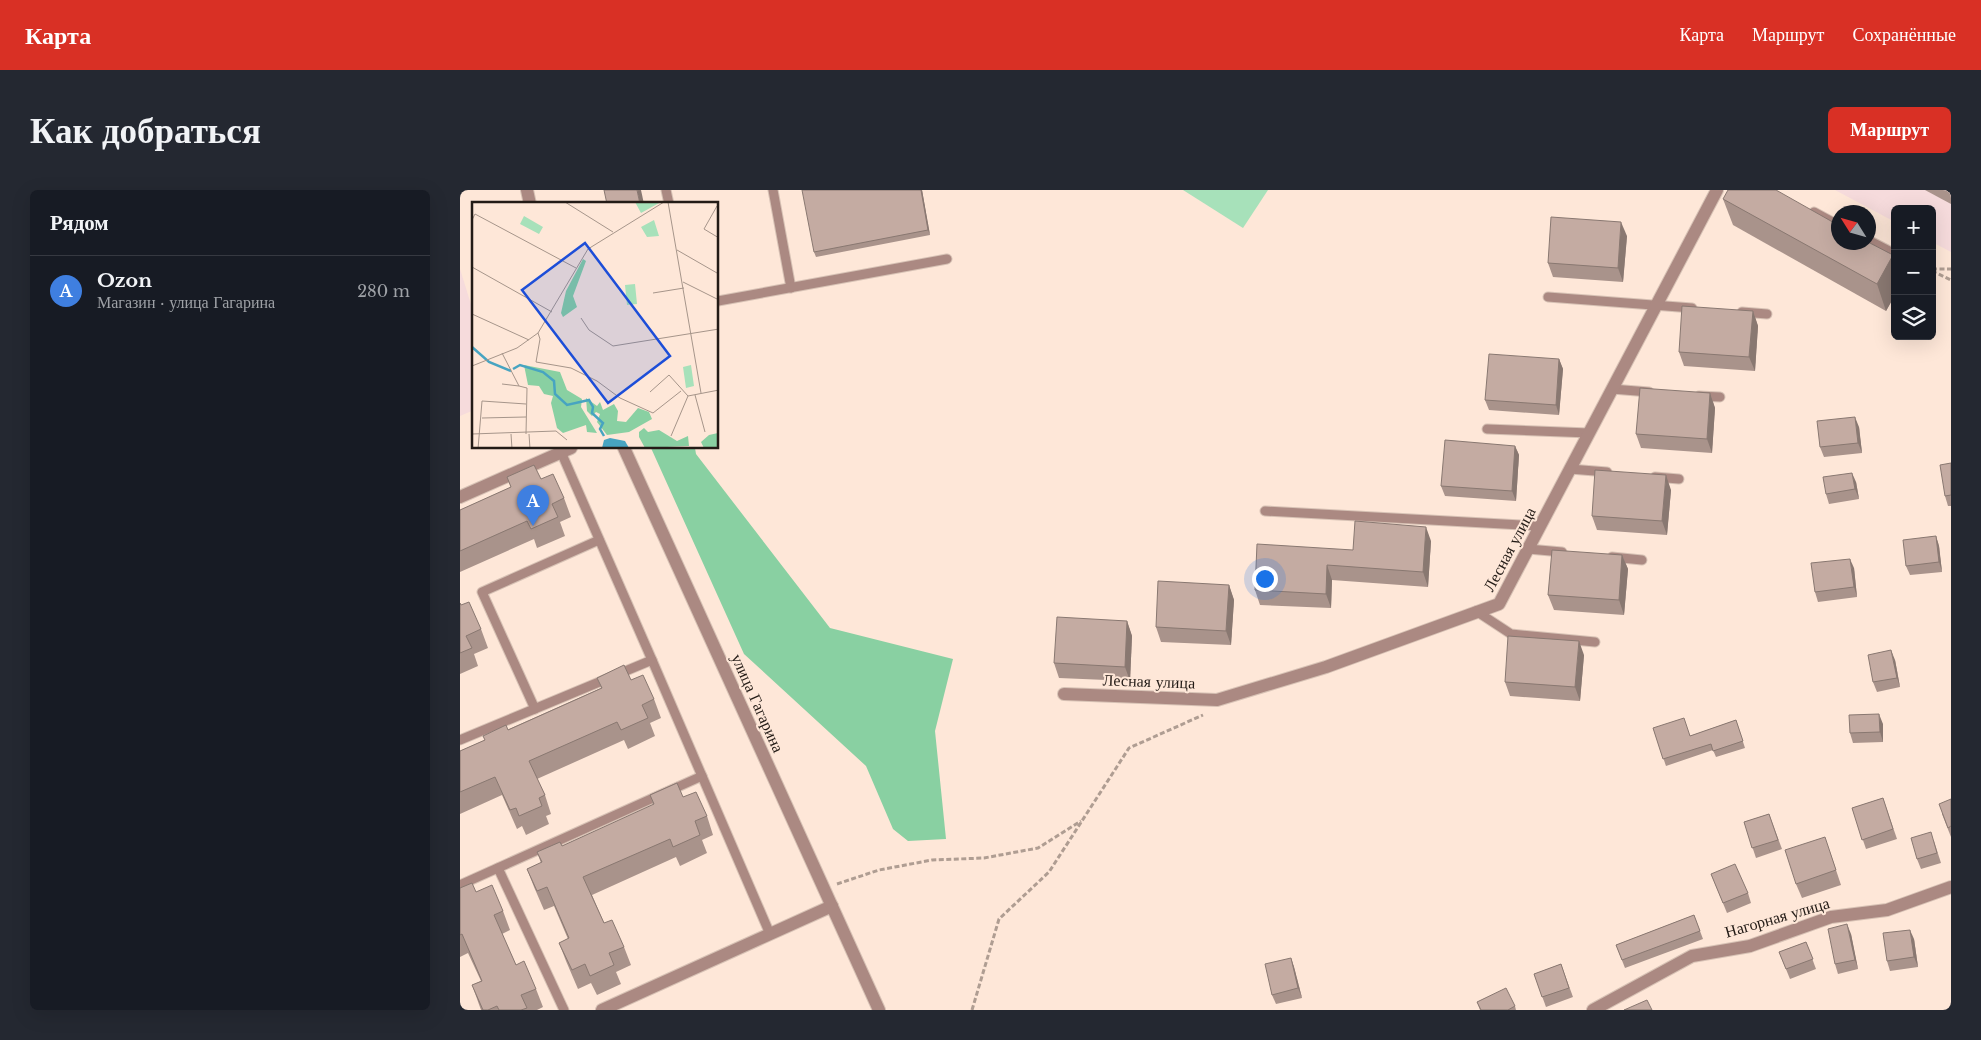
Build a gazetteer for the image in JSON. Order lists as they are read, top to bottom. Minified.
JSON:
{"streets":{"street":["Лесная улица","улица Гагарина","Нагорная улица"]},"north":"top left","page":{"header":"Карта","nav":["Карта","Маршрут","Сохранённые"],"buttons":"Маршрут","title":"Как добраться","heading":"Рядом","map_buttons":["+","−"],"list":[{"mark":"A","name":"Ozon","note":"Магазин · улица Гагарина","value":"280 m"}],"pins":"A"}}
